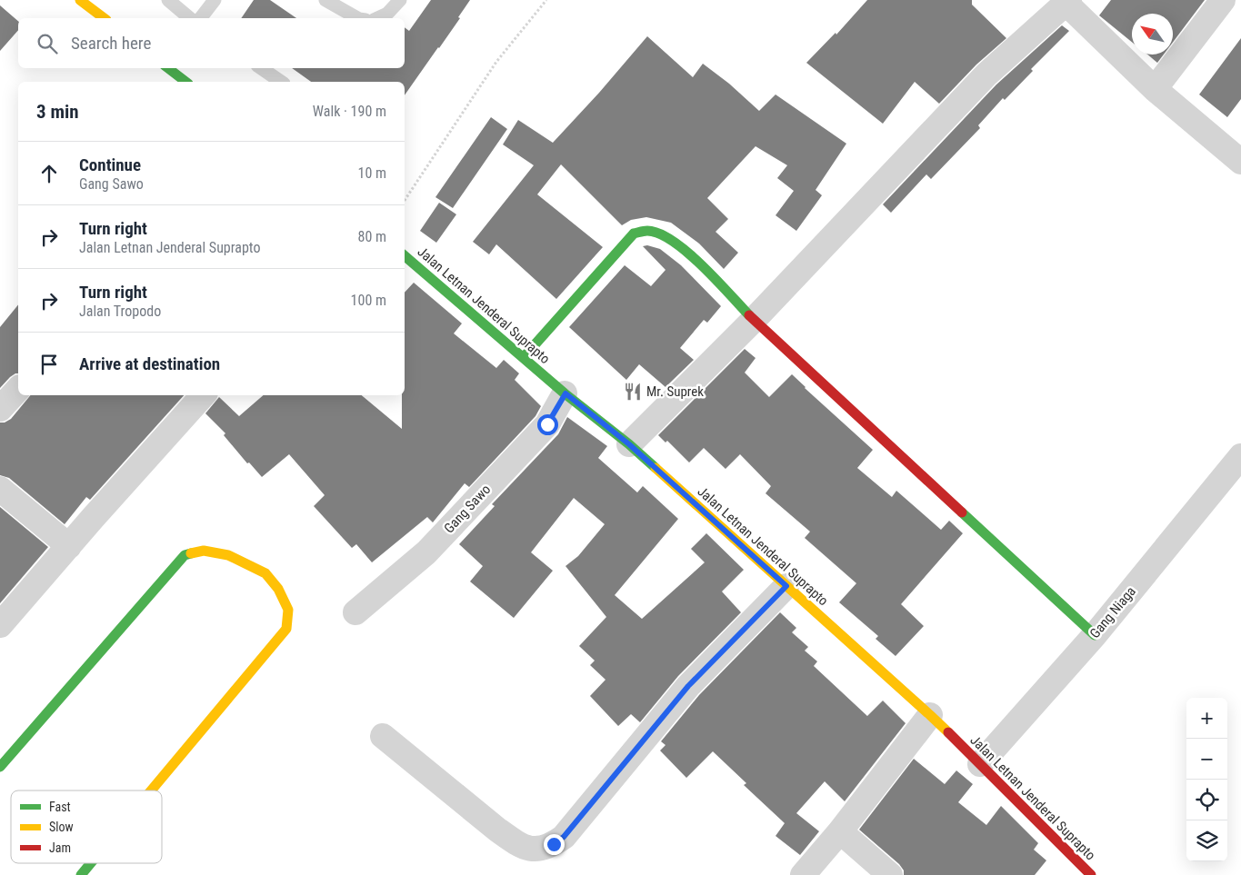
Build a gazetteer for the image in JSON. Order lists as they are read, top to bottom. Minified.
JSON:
{"streets":{"street":["Jalan Letnan Jenderal Suprapto","Gang Sawo","Gang Niaga"]},"crossings":[["Jalan Letnan Jenderal Suprapto","Gang Sawo"],["Jalan Letnan Jenderal Suprapto","Gang Niaga"]],"places":{"restaurant":["Mr. Suprek"]},"legend":["Fast","Slow","Jam"],"north":"top left","page":{"search":"Search here","heading":["3 min","Walk · 190 m"],"list":[["Continue","Gang Sawo","10 m"],["Turn right","Jalan Letnan Jenderal Suprapto","80 m"],["Turn right","Jalan Tropodo","100 m"],"Arrive at destination"],"map_buttons":["+","−"]}}
